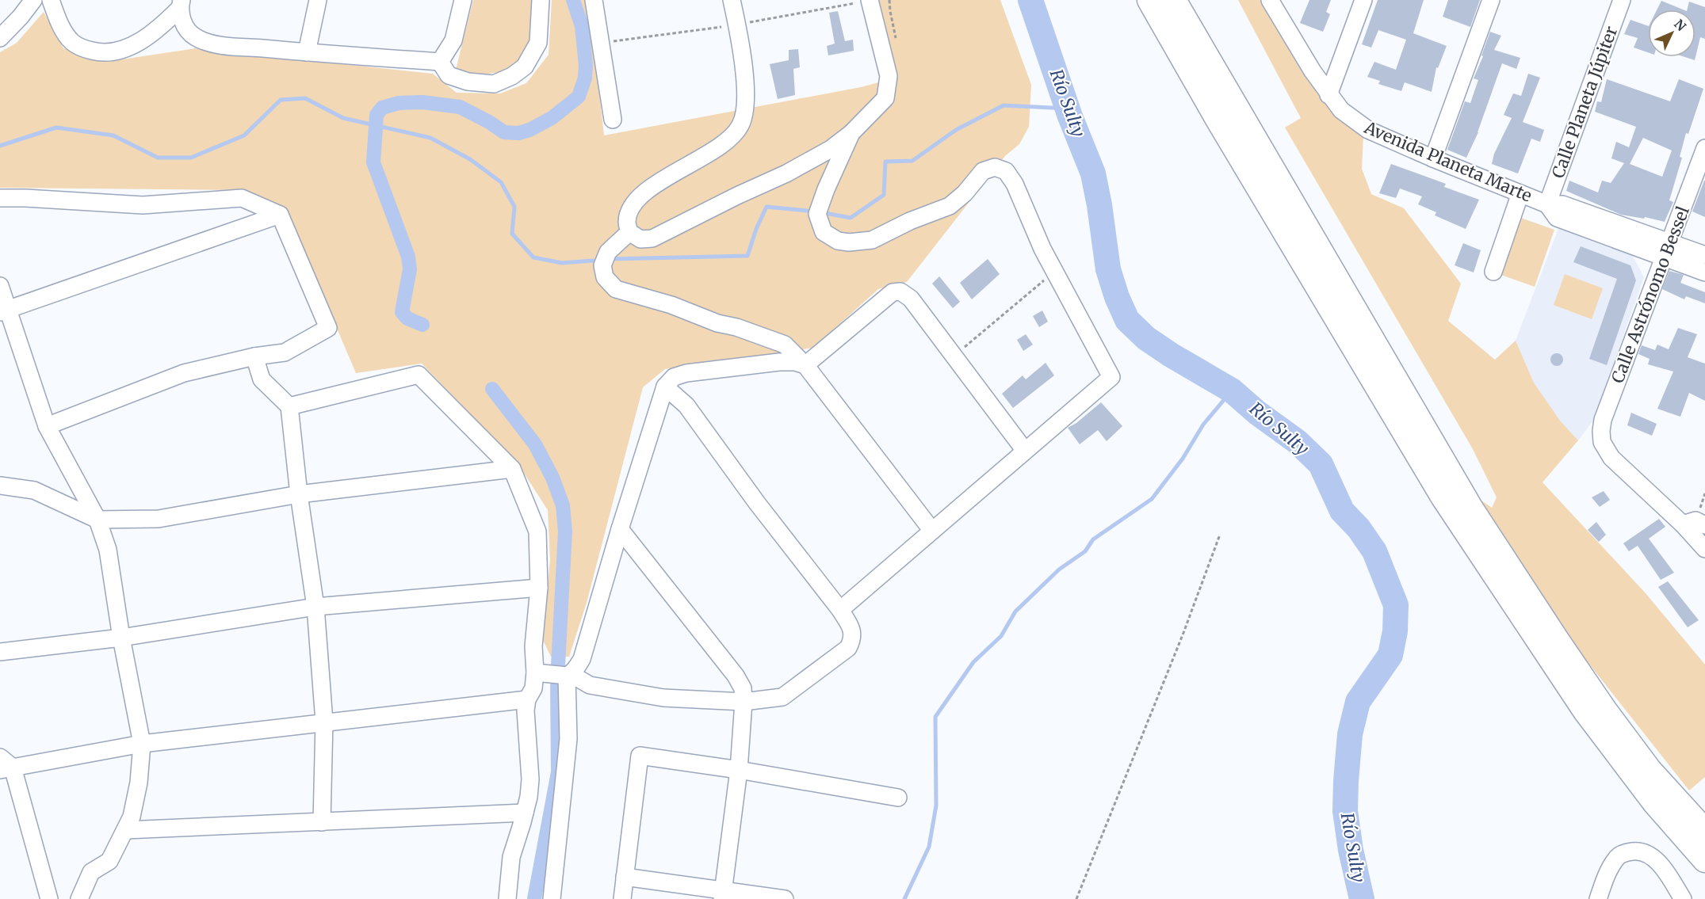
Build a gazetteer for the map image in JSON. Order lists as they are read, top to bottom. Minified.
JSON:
{"streets":{"street":["Calle Planeta Júpiter","Avenida Planeta Marte","Calle Astrónomo Bessel"]},"crossings":[["Calle Planeta Júpiter","Avenida Planeta Marte"],["Avenida Planeta Marte","Calle Astrónomo Bessel"]],"water":["Río Sulty"],"north":"top right"}
